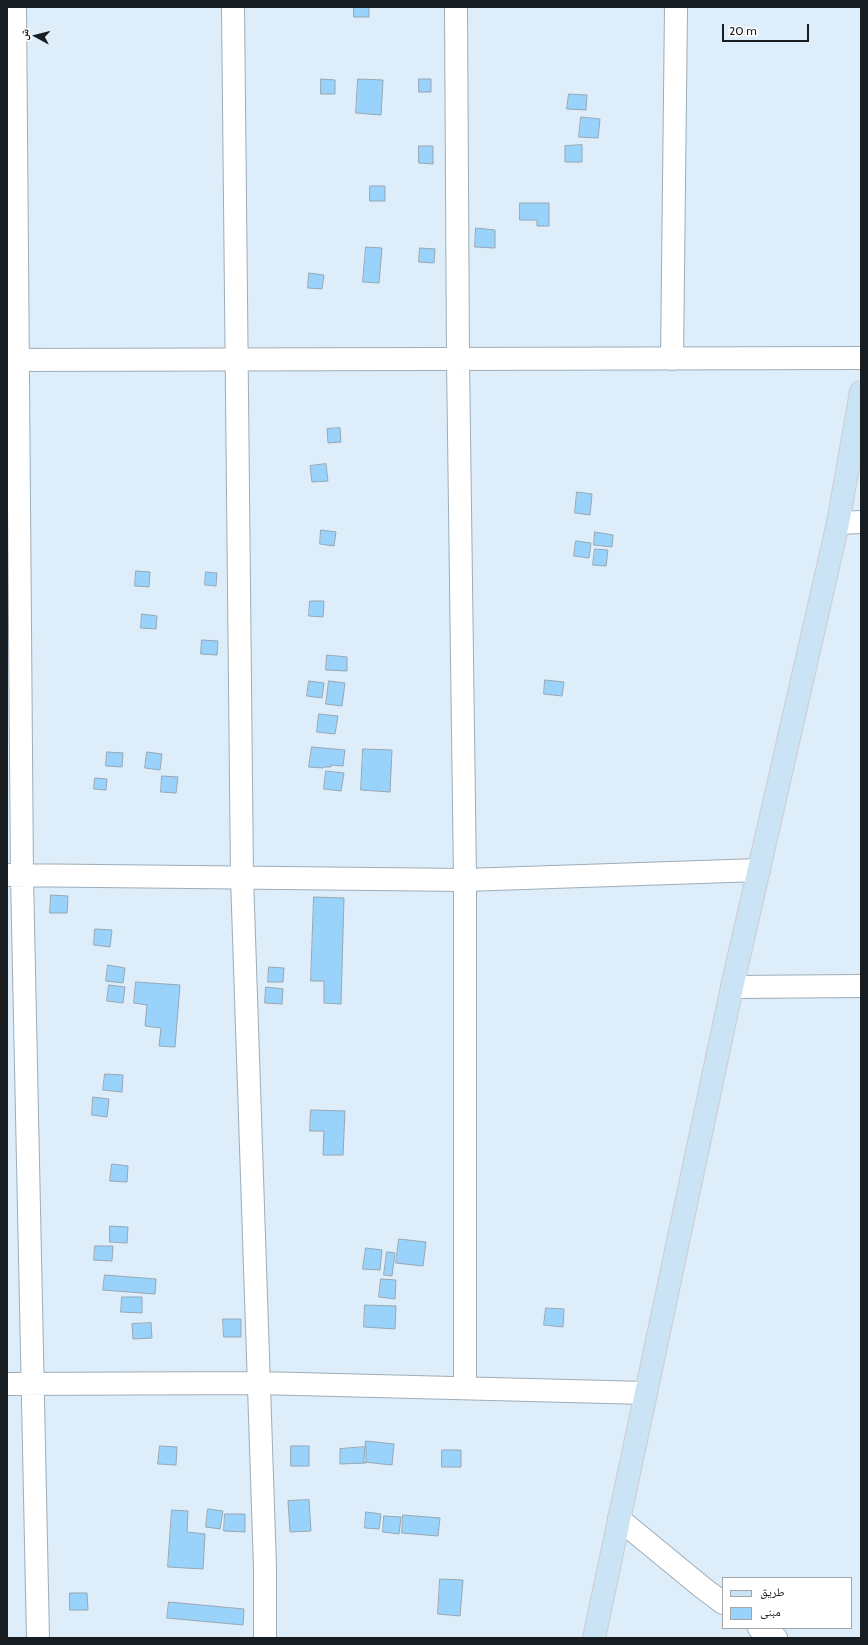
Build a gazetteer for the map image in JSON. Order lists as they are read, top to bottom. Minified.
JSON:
{"legend":["طريق","مبنى"],"scale_bar":"20 m","north":"left"}
